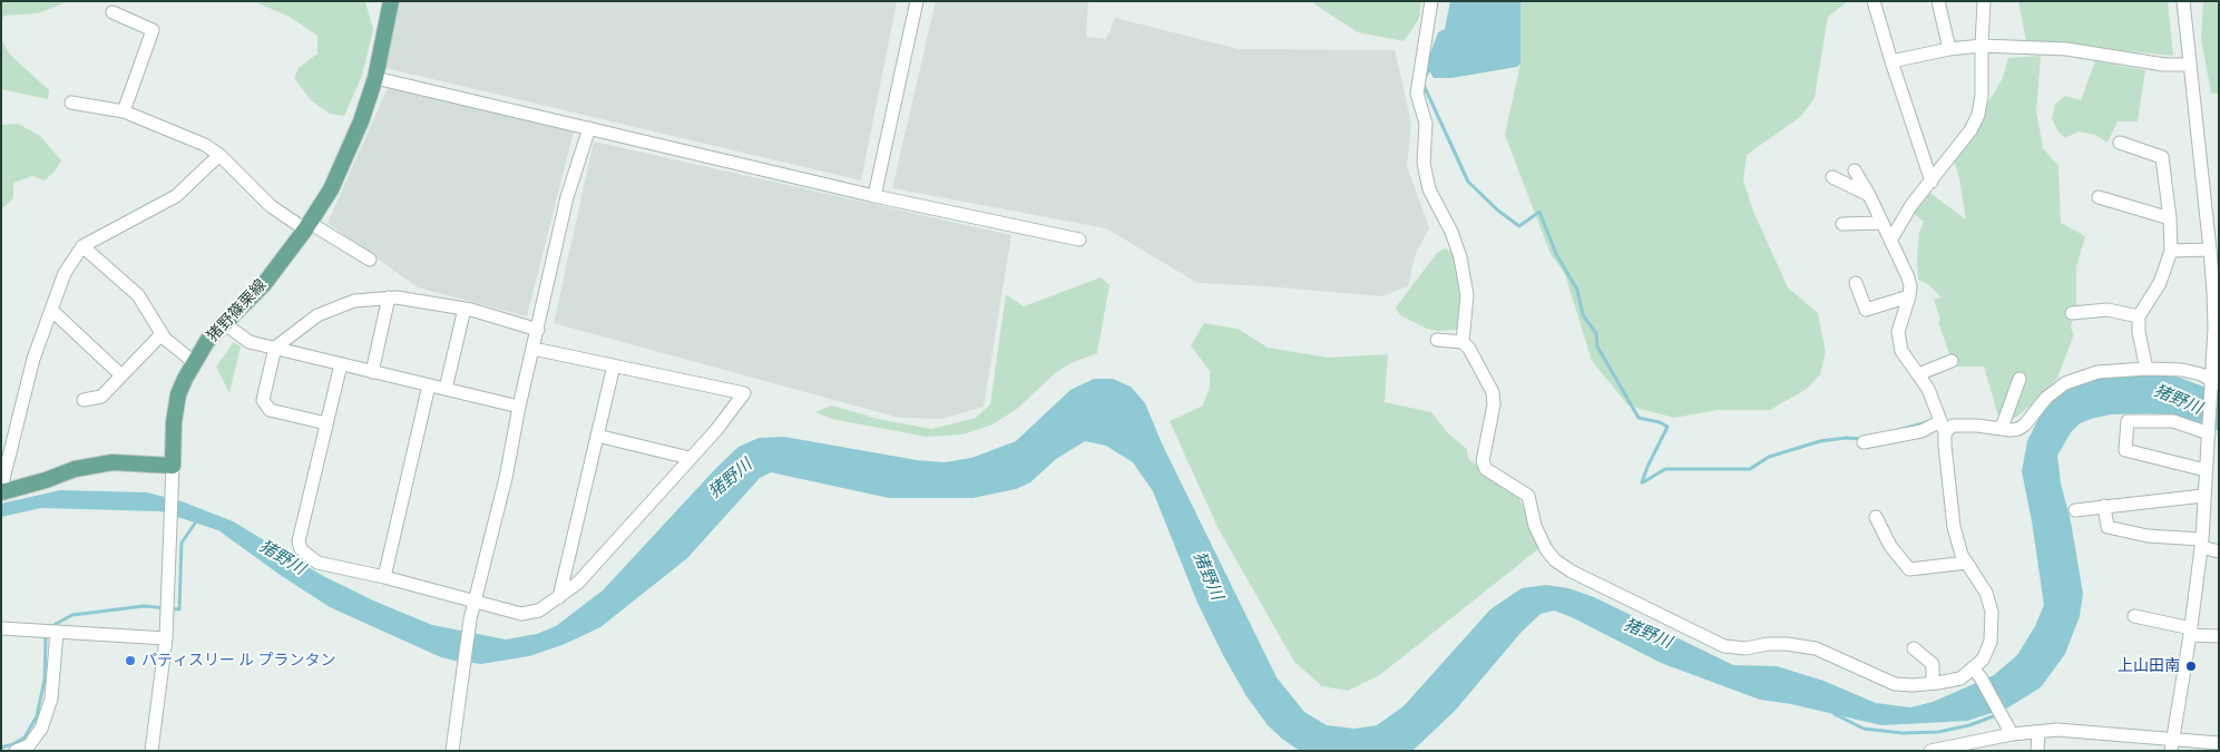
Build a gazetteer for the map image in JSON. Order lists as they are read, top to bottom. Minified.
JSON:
{"streets":{"main road":["猪野篠栗線"]},"water":["猪野川"],"places":["パティスリー ル プランタン","上山田南"]}
